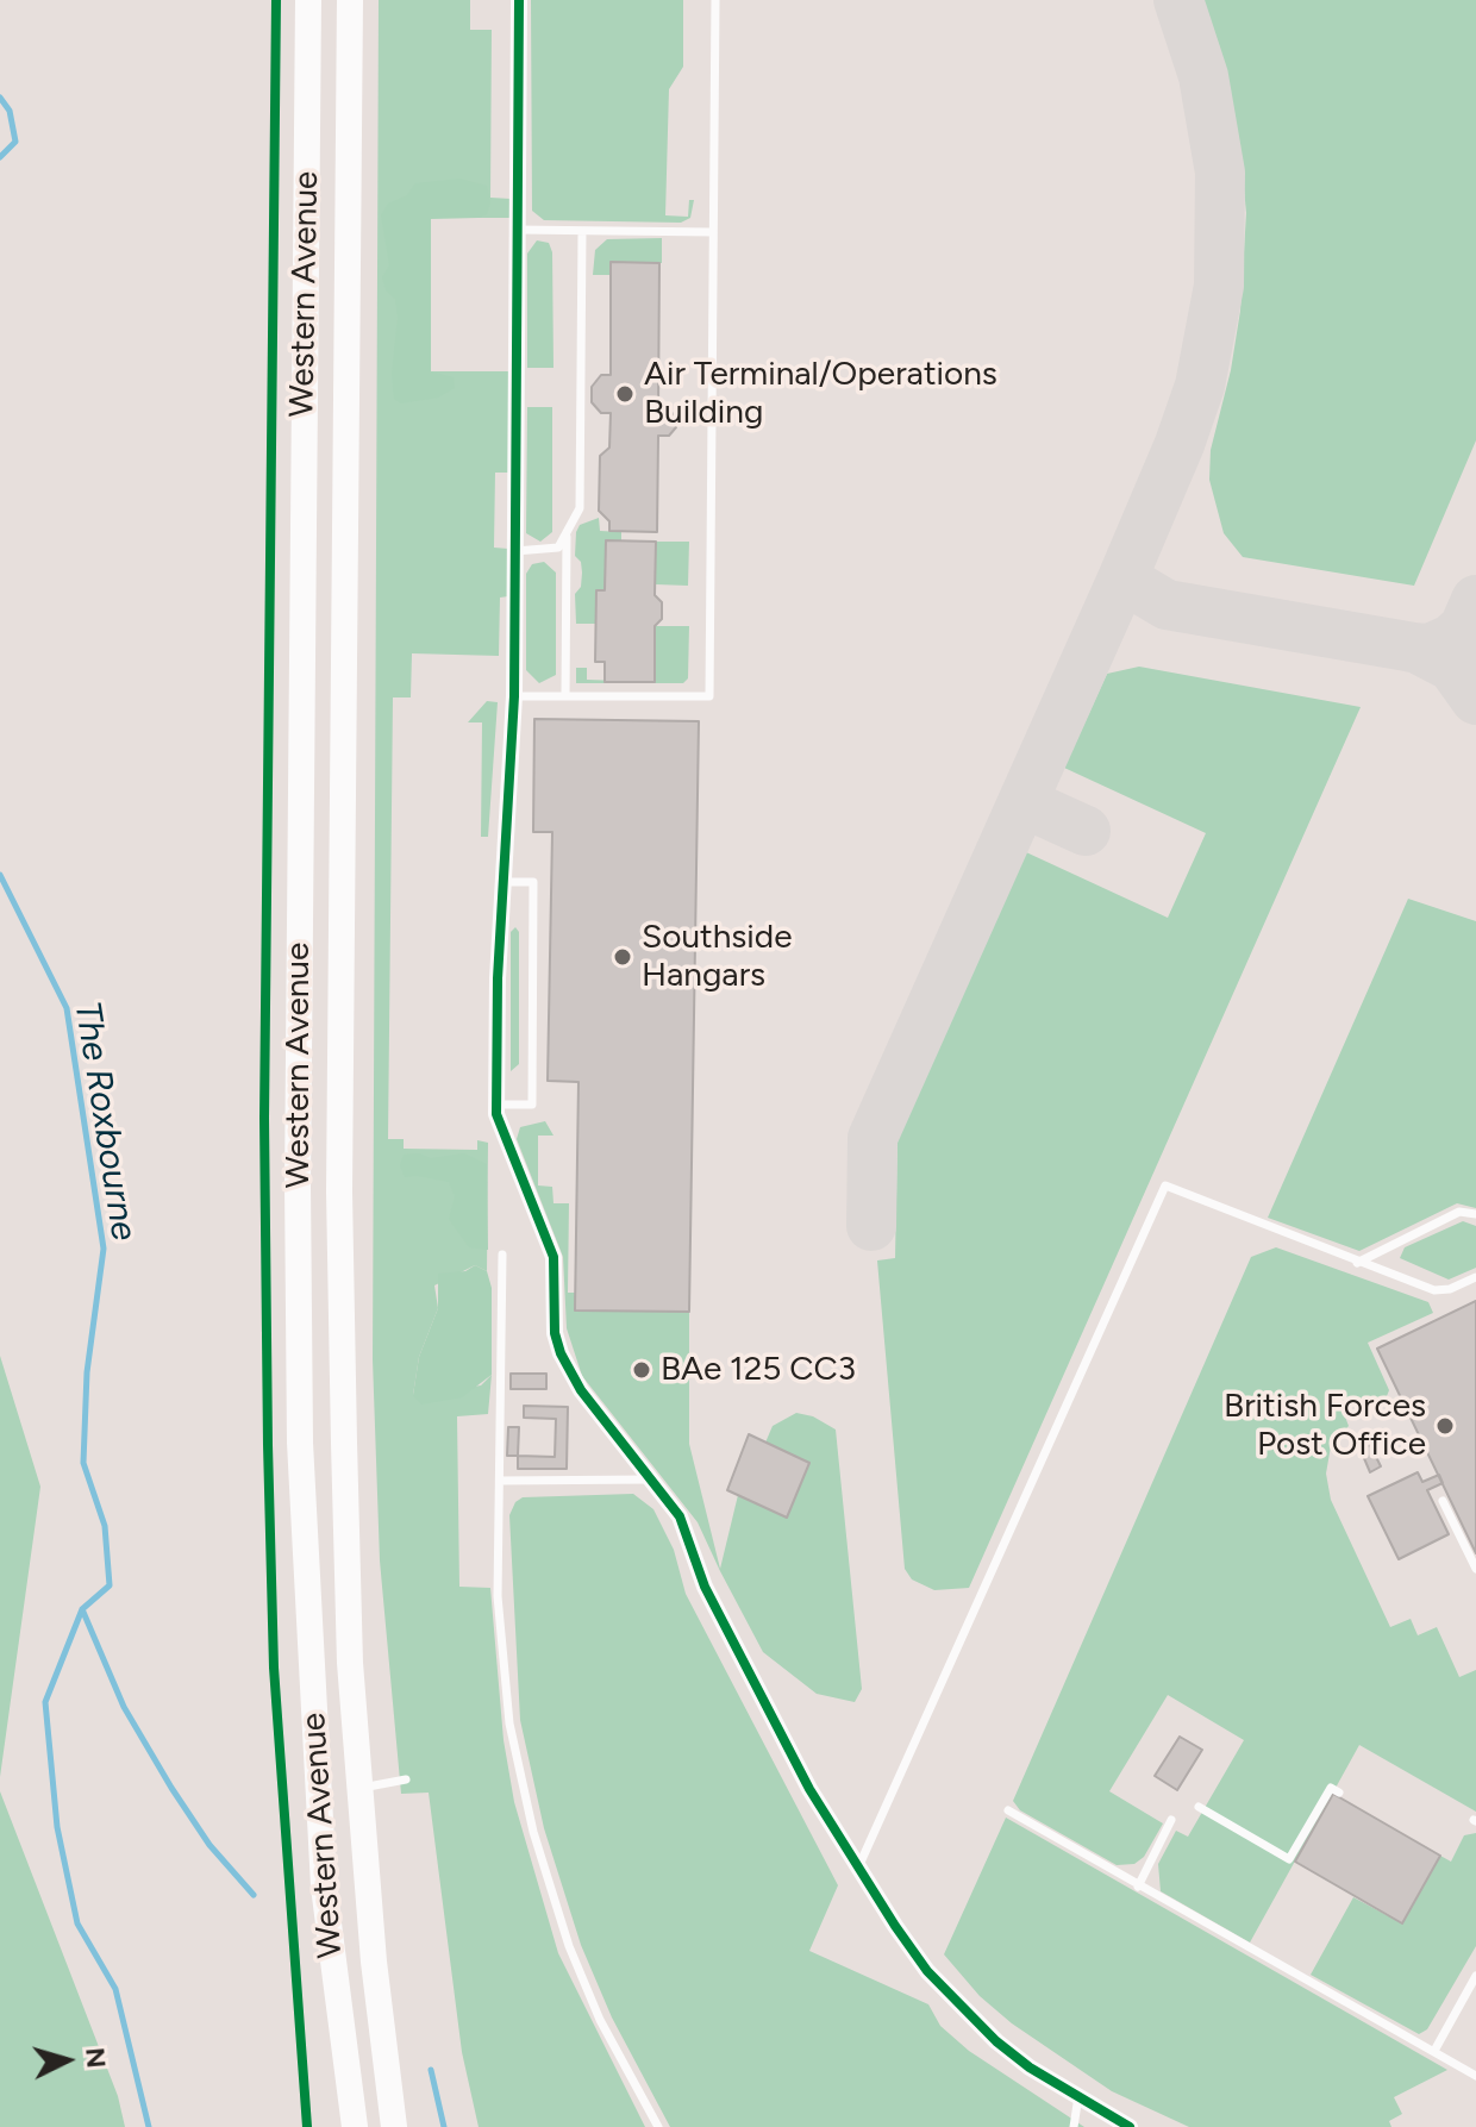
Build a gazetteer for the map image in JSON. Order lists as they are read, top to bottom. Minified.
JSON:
{"streets":{"highway":["Western Avenue"]},"water":["The Roxbourne"],"places":["Air Terminal/Operations Building","Southside Hangars","BAe 125 CC3","British Forces Post Office"],"north":"right"}
